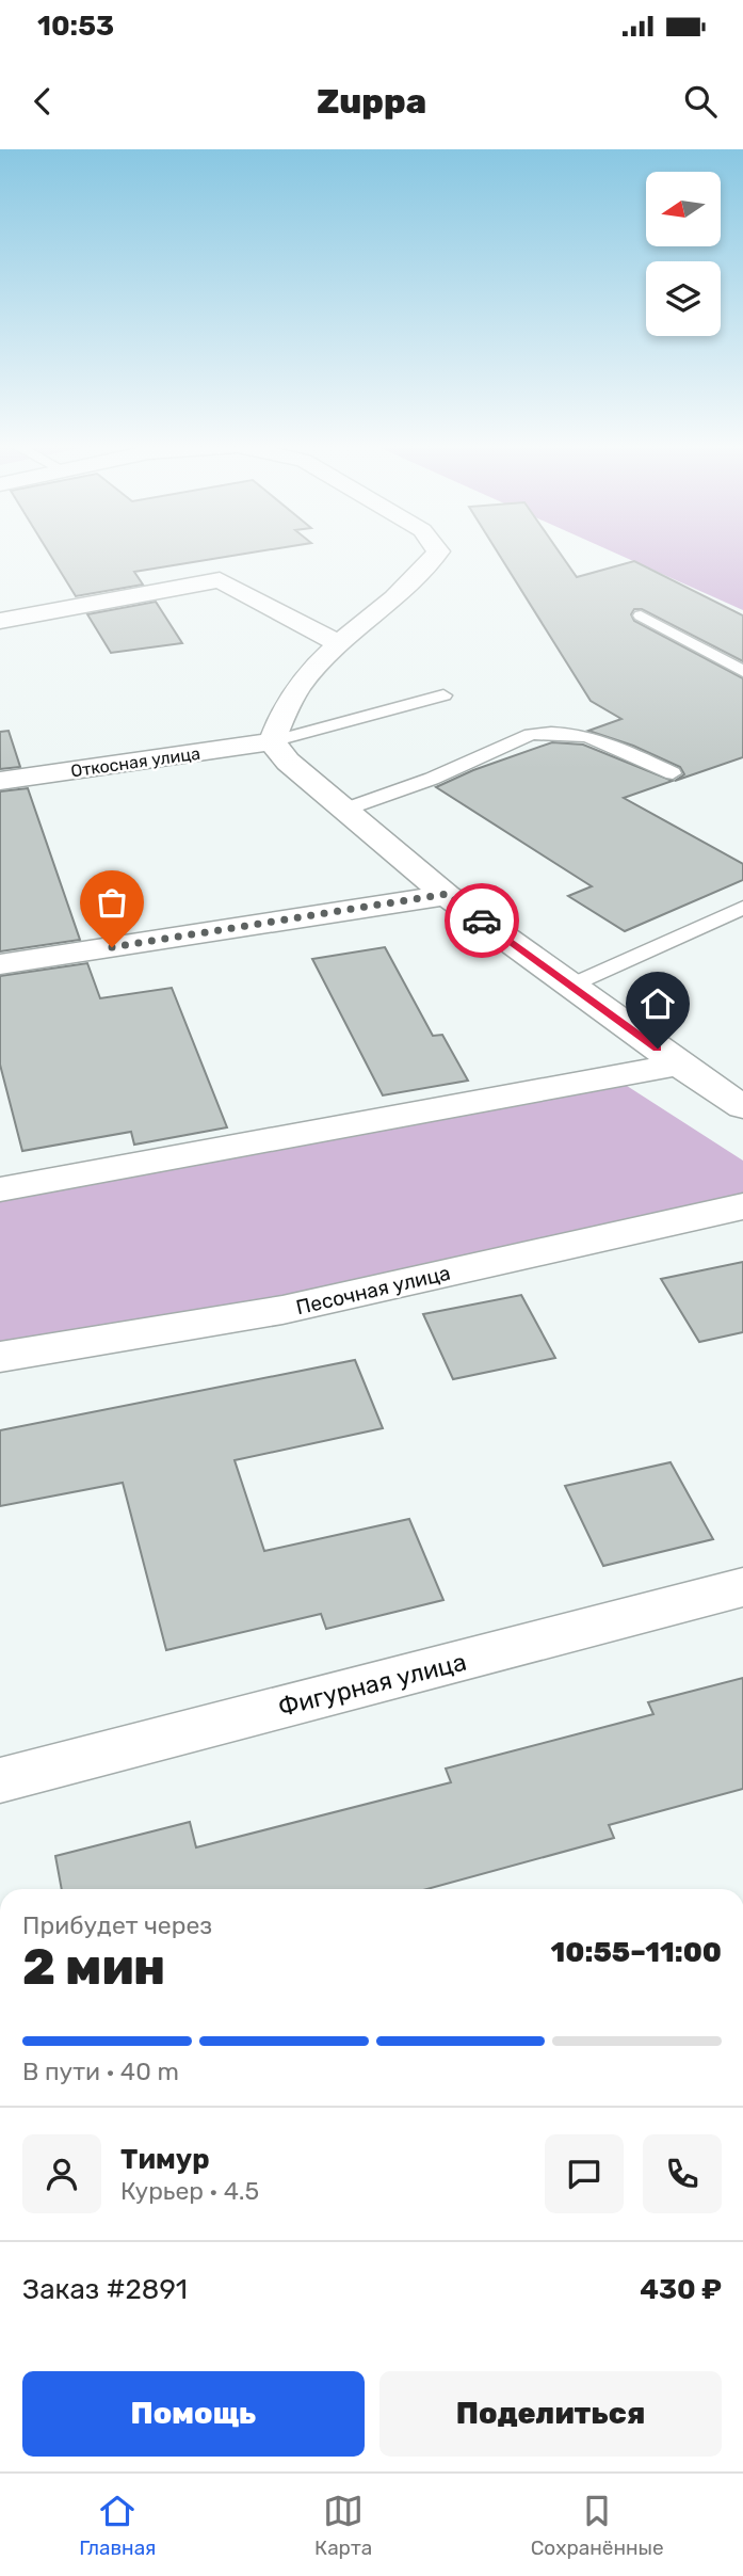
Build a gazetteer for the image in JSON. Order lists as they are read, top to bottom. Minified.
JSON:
{"streets":{"street":["Откосная улица","Песочная улица","Фигурная улица"]},"north":"left","page":{"status":"10:53","header":"Zuppa","heading":["2 мин","Прибудет через","10:55–11:00"],"panel":["Тимур","Курьер · 4.5","Заказ #2891","430 ₽"],"bar":"В пути · 40 m","buttons":["Помощь","Поделиться"],"tabs":["Главная","Карта","Сохранённые"]}}
